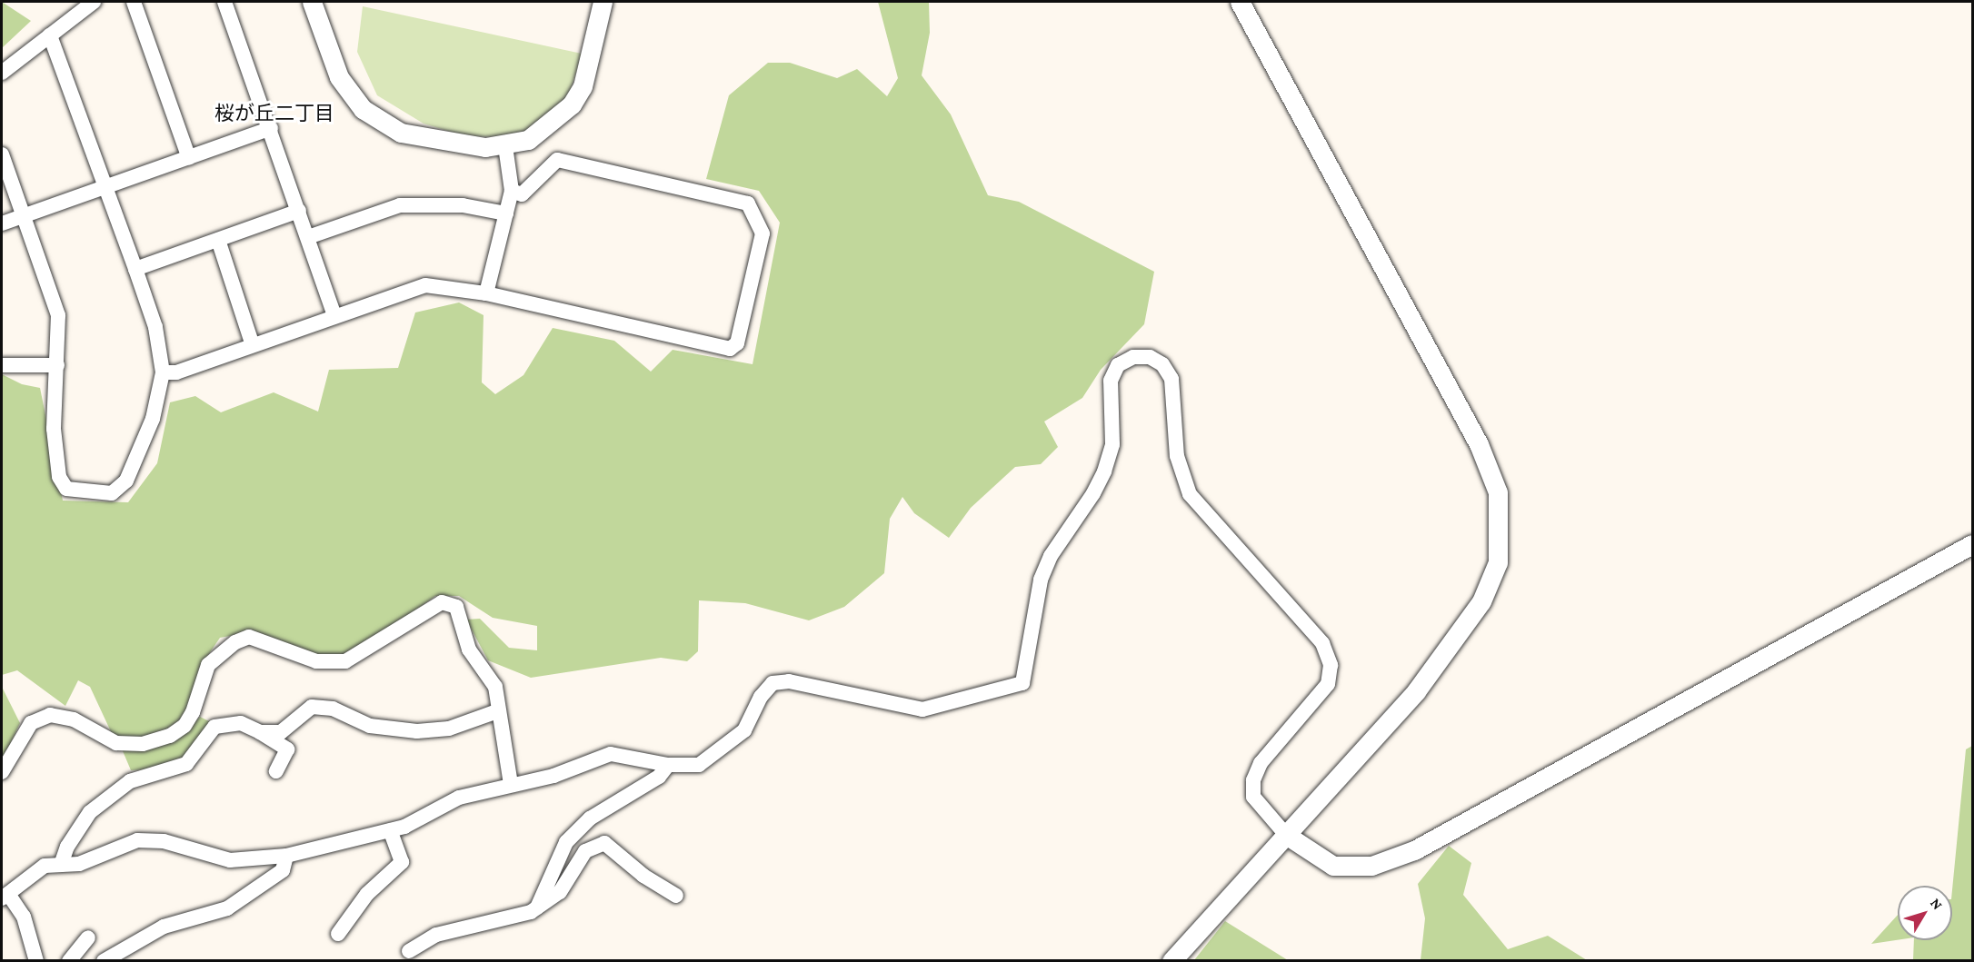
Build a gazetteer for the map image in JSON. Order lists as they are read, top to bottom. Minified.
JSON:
{"districts":["桜が丘二丁目"],"north":"top right"}
